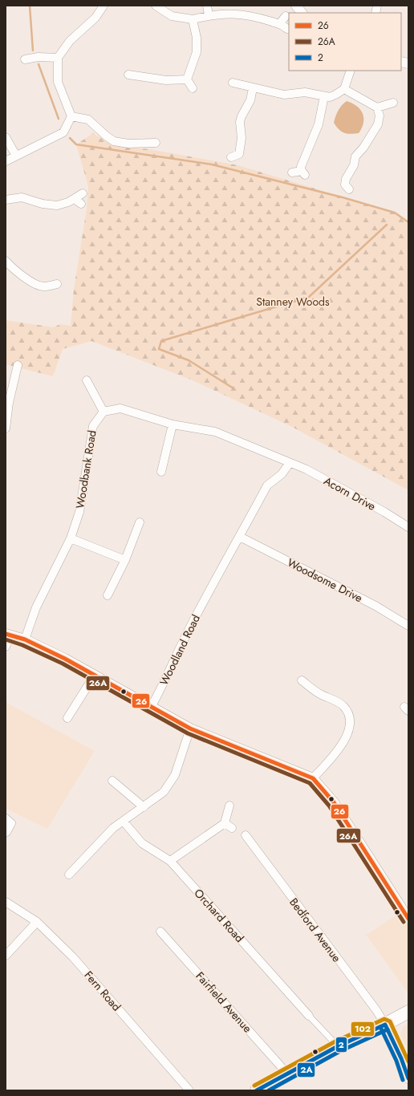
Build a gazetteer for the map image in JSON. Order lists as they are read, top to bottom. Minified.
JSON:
{"streets":{"street":["Woodbank Road","Acorn Drive","Woodsome Drive","Woodland Road","Orchard Road","Bedford Avenue","Fern Road","Fairfield Avenue"]},"crossings":[["Acorn Drive","Woodland Road"],["Woodsome Drive","Woodland Road"]],"parks":["Stanney Woods"],"lines":["transit line 26","transit line 26A","transit line 102","transit line 2","transit line 2A"],"legend":["26","26A","2"]}
